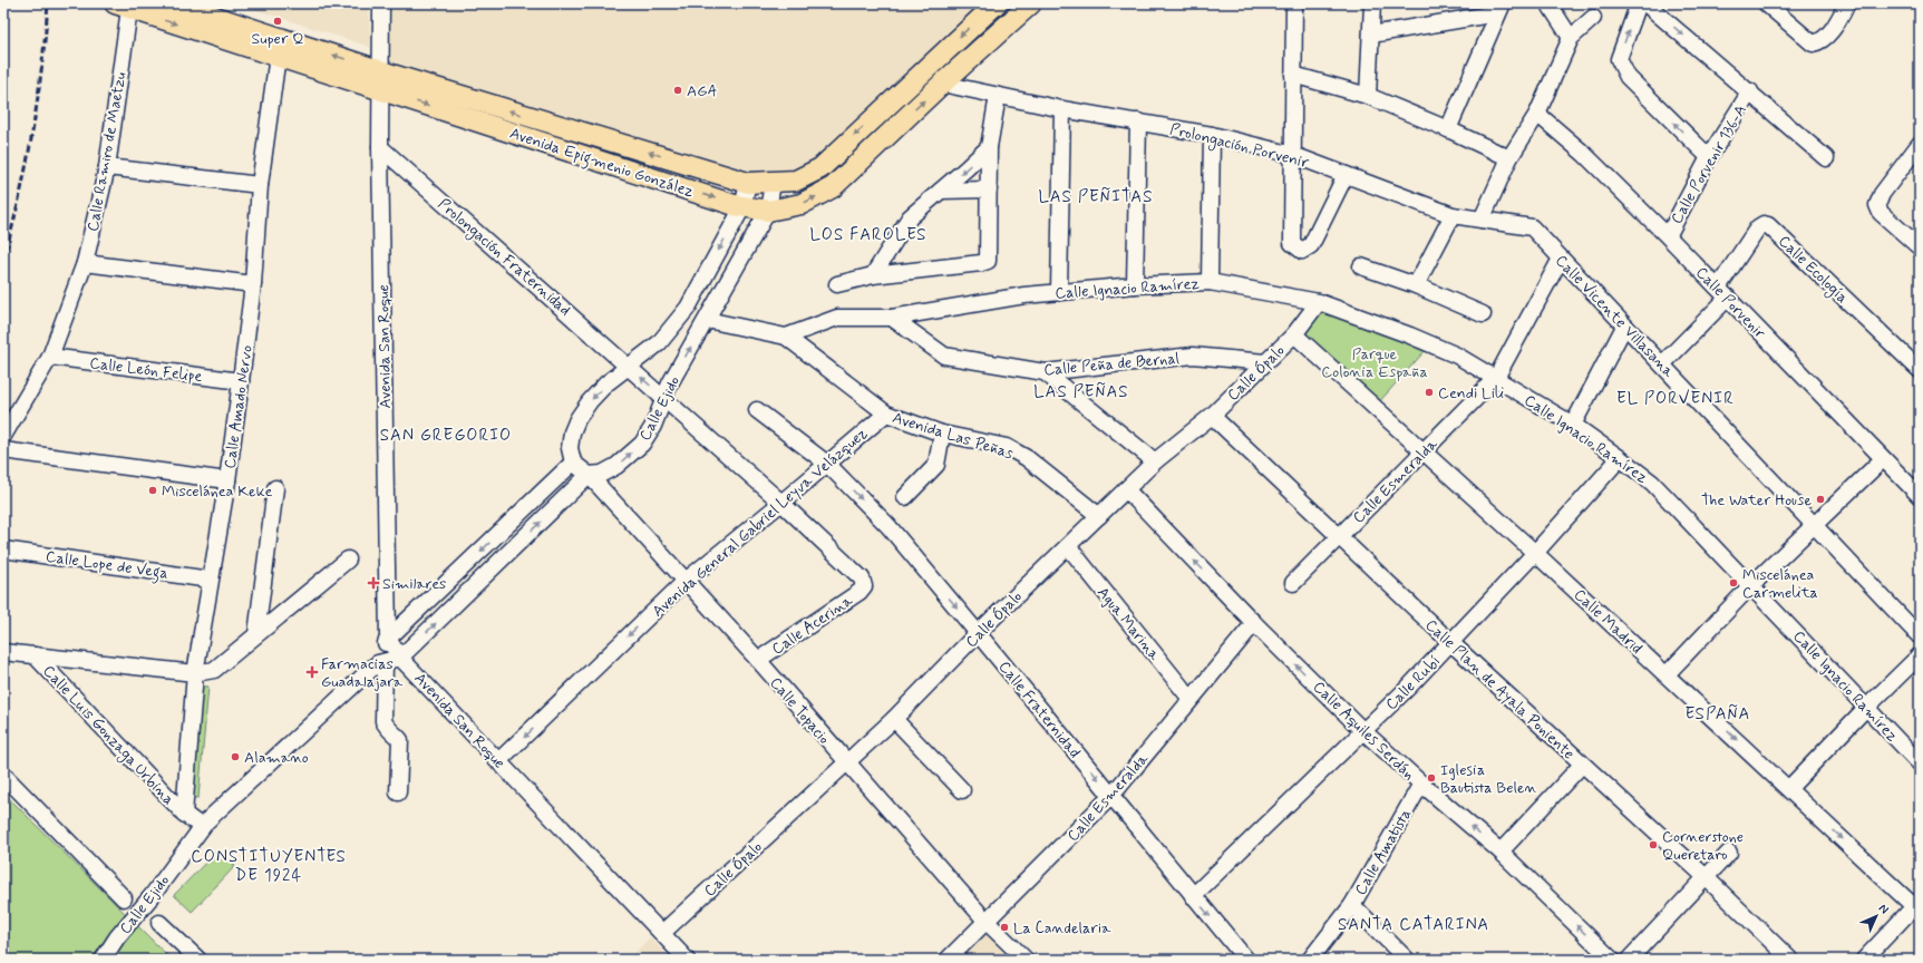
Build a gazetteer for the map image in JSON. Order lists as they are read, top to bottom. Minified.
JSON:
{"streets":{"main road":["Avenida Epigmenio González"],"street":["Prolongación Porvenir","Calle Ramiro de Maetzu","Calle Porvenir 136-A","Prolongación Fraternidad","Calle Ecología","Calle Ignacio Ramírez","Calle Porvenir","Calle Vicente Villasana","Avenida San Roque","Calle Peña de Bernal","Calle León Felipe","Calle Ópalo","Calle Amado Nervo","Calle Ejido","Avenida Las Peñas","Calle Esmeralda","Avenida General Gabriel Leyva Velázquez","Calle Lope de Vega","Calle Madrid","Agua Marina","Calle Acerina","Calle Rubí","Calle Plan de Ayala Poniente","Calle Fraternidad","Calle Topacio","Calle Aquiles Serdán","Calle Luis Gonzaga Urbina","Calle Amatista"]},"crossings":[["Prolongación Porvenir","Avenida Epigmenio González"],["Prolongación Porvenir","Calle Vicente Villasana"],["Calle Ramiro de Maetzu","Avenida Epigmenio González"],["Calle Ramiro de Maetzu","Calle León Felipe"],["Avenida Epigmenio González","Avenida San Roque"],["Avenida Epigmenio González","Calle Amado Nervo"],["Avenida Epigmenio González","Calle Ejido"],["Calle Porvenir 136-A","Calle Porvenir"],["Prolongación Fraternidad","Avenida San Roque"],["Prolongación Fraternidad","Calle Ejido"],["Prolongación Fraternidad","Avenida General Gabriel Leyva Velázquez"],["Prolongación Fraternidad","Calle Acerina"],["Calle Ecología","Calle Porvenir"],["Calle Ignacio Ramírez","Calle Peña de Bernal"],["Calle Ignacio Ramírez","Calle Ópalo"],["Calle Ignacio Ramírez","Avenida Las Peñas"],["Calle Ignacio Ramírez","Calle Esmeralda"],["Calle Ignacio Ramírez","Calle Rubí"],["Calle Vicente Villasana","Calle Esmeralda"],["Avenida San Roque","Calle Ópalo"],["Avenida San Roque","Calle Ejido"],["Avenida San Roque","Avenida General Gabriel Leyva Velázquez"],["Calle Peña de Bernal","Calle Ópalo"],["Calle León Felipe","Calle Amado Nervo"],["Calle Ópalo","Avenida Las Peñas"],["Calle Ópalo","Calle Madrid"],["Calle Ópalo","Agua Marina"],["Calle Ópalo","Calle Plan de Ayala Poniente"],["Calle Ópalo","Calle Fraternidad"],["Calle Ópalo","Calle Topacio"],["Calle Ópalo","Calle Aquiles Serdán"],["Calle Amado Nervo","Calle Lope de Vega"],["Calle Amado Nervo","Calle Luis Gonzaga Urbina"],["Calle Ejido","Calle Topacio"],["Avenida Las Peñas","Avenida General Gabriel Leyva Velázquez"],["Calle Esmeralda","Calle Madrid"],["Calle Esmeralda","Agua Marina"],["Calle Esmeralda","Calle Plan de Ayala Poniente"],["Calle Esmeralda","Calle Fraternidad"],["Calle Esmeralda","Calle Topacio"],["Calle Esmeralda","Calle Aquiles Serdán"],["Avenida General Gabriel Leyva Velázquez","Calle Fraternidad"],["Avenida General Gabriel Leyva Velázquez","Calle Topacio"],["Calle Madrid","Calle Rubí"],["Calle Acerina","Calle Topacio"],["Calle Rubí","Calle Plan de Ayala Poniente"],["Calle Rubí","Calle Fraternidad"],["Calle Rubí","Calle Aquiles Serdán"],["Calle Aquiles Serdán","Calle Amatista"]],"one_way":["Avenida General Gabriel Leyva Velázquez","Calle Madrid","Calle Fraternidad","Calle Aquiles Serdán"],"districts":["LAS PEÑITAS","LOS FAROLES","LAS PEÑAS","EL PORVENIR","SAN GREGORIO","ESPAÑA","CONSTITUYENTES DE 1924","SANTA CATARINA"],"parks":["Parque Colonia España"],"places":{"other":["Super Q","AGA","Cendi Lili","Miscelánea Keke","The Water House","Miscelánea Carmelita","Alamano","Iglesia Bautista Belen","Cornerstone Queretaro","La Candelaria"],"health":["Similares","Farmacias Guadalajara"]},"north":"top right"}
